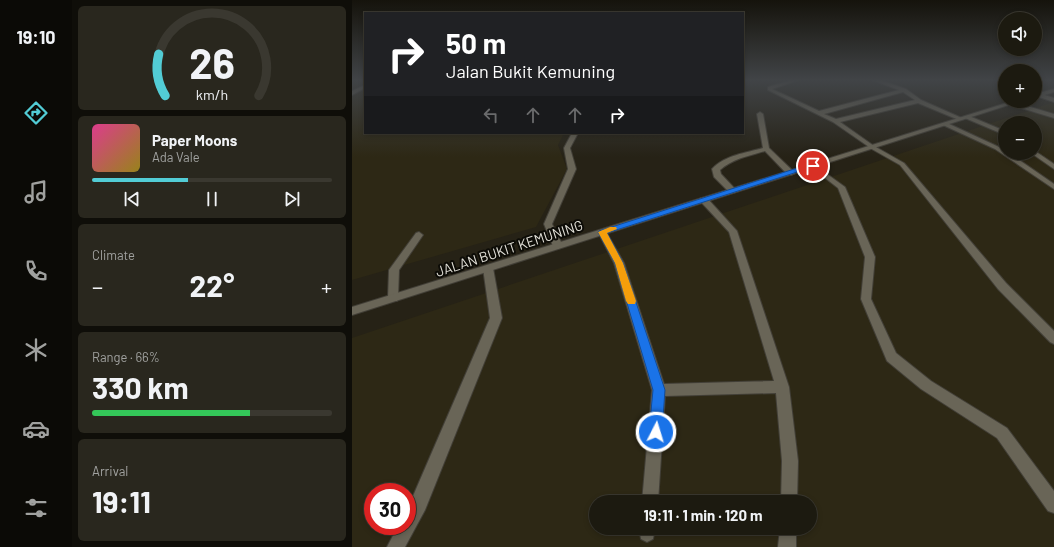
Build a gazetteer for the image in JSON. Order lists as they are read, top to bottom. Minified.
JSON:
{"streets":{"street":["JALAN BUKIT KEMUNING"]},"page":{"tabs":"19:10","map_buttons":["+","−"],"turn":["50 m","Jalan Bukit Kemuning"],"song":["Paper Moons","Ada Vale"],"tile":["Climate",["Range · 66%","330 km"],["Arrival","19:11"]],"heat":["−","22°","+"],"limit":"30","trip":"19:11 · 1 min · 120 m","gauge":["26","km/h"]}}
